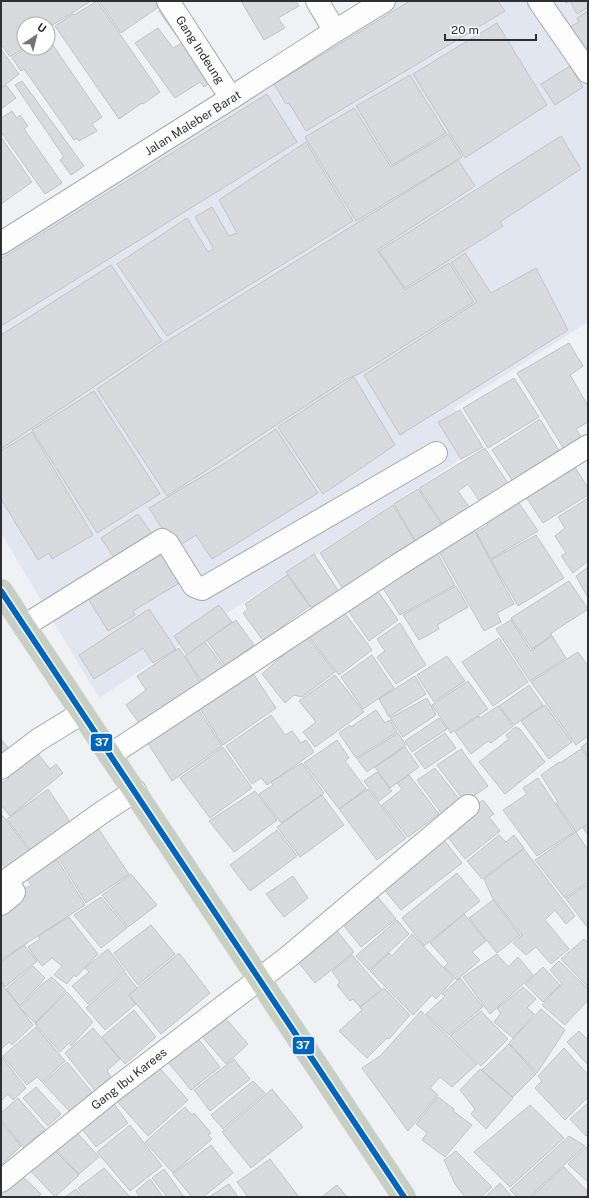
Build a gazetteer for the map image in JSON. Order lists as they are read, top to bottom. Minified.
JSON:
{"streets":{"street":["Gang Indeung","Jalan Maleber Barat","Gang Ibu Karees"]},"crossings":[["Gang Indeung","Jalan Maleber Barat"]],"lines":["transit line 37"],"scale_bar":"20 m","north":"top right"}
